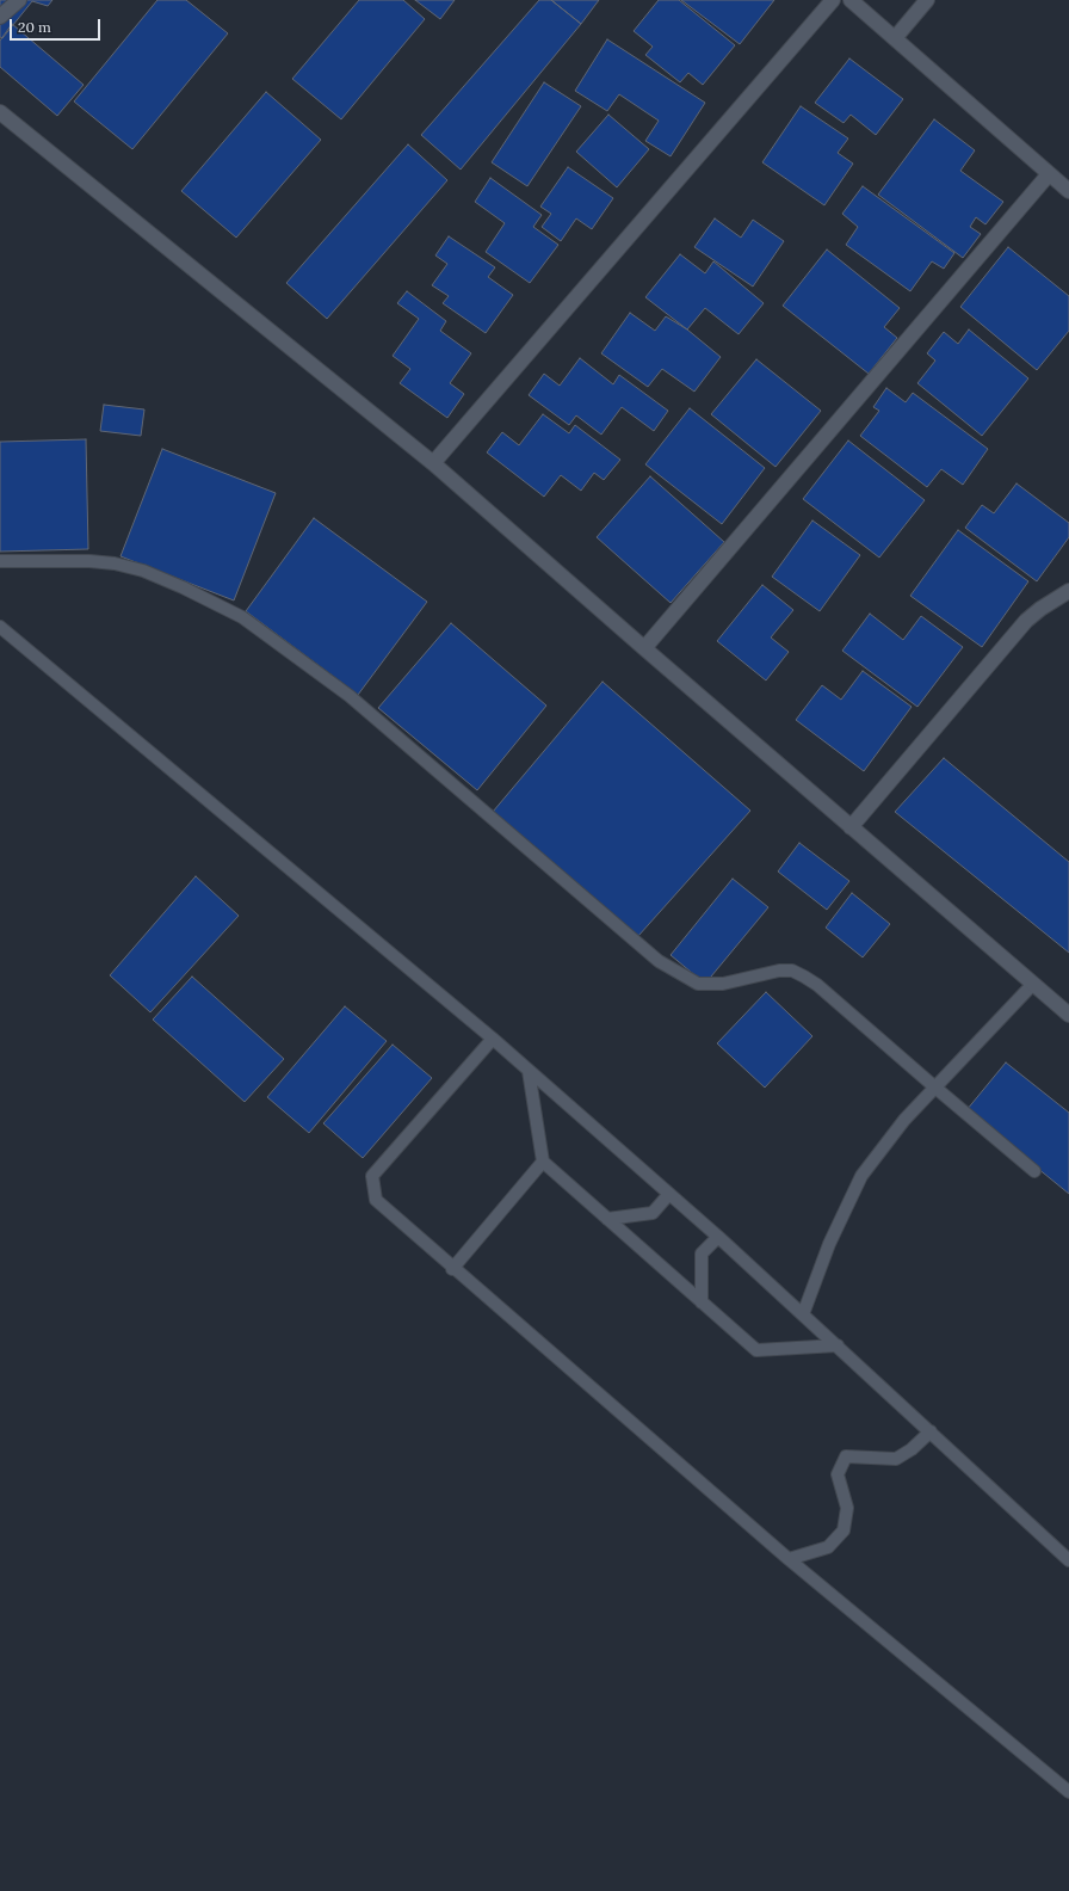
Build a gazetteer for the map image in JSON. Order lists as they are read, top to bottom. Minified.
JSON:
{"scale_bar":"20 m"}
